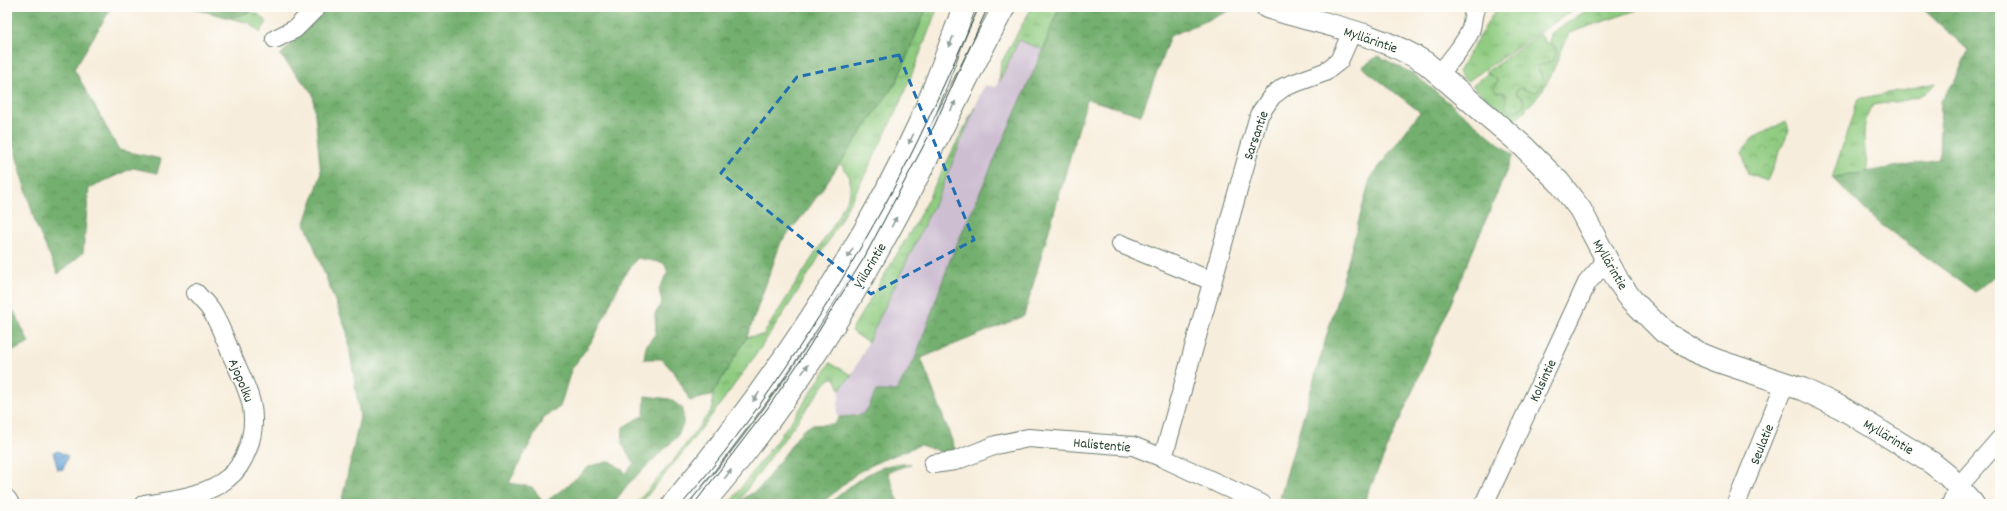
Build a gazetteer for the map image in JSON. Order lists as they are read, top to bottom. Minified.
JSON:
{"streets":{"main road":["Myllärintie","Viilarintie"],"street":["Sarsantie","Ajopolku","Kolsintie","Halistentie","Seulatie"]},"crossings":[["Myllärintie","Sarsantie"],["Myllärintie","Kolsintie"],["Myllärintie","Seulatie"],["Sarsantie","Halistentie"]]}
